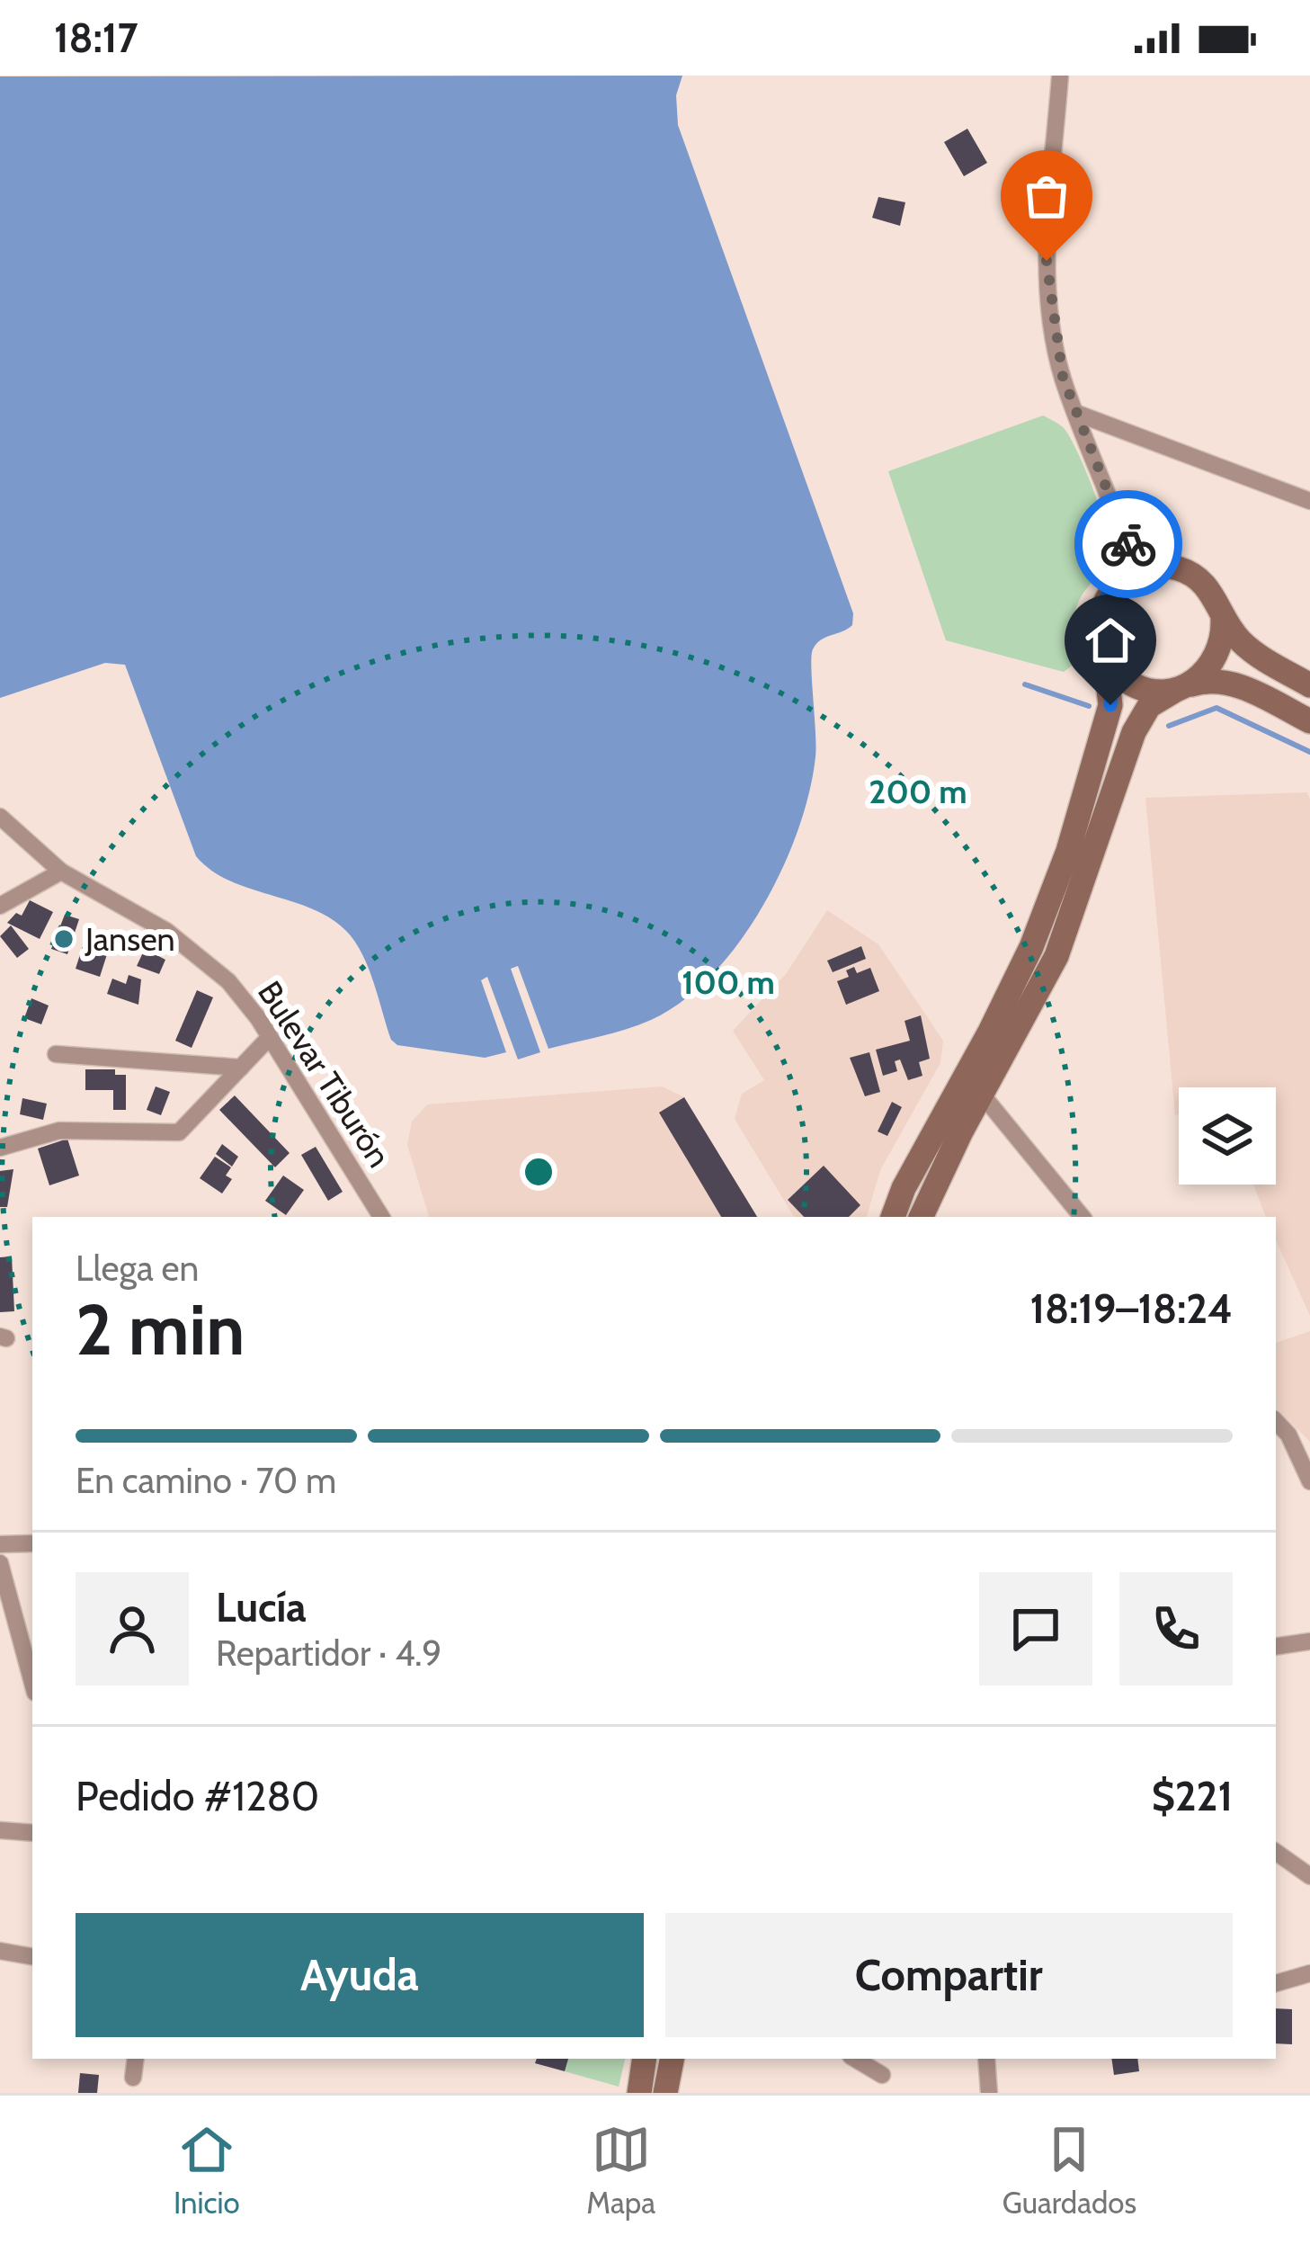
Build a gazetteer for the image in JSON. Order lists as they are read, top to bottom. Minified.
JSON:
{"streets":{"street":["Bulevar Tiburón"]},"places":["Jansen"],"page":{"status":"18:17","heading":["2 min","Llega en","18:19–18:24"],"panel":["Lucía","Repartidor · 4.9","Pedido #1280","$221"],"bar":"En camino · 70 m","buttons":["Ayuda","Compartir"],"tabs":["Inicio","Mapa","Guardados"]},"rings":["200 m","100 m"]}
